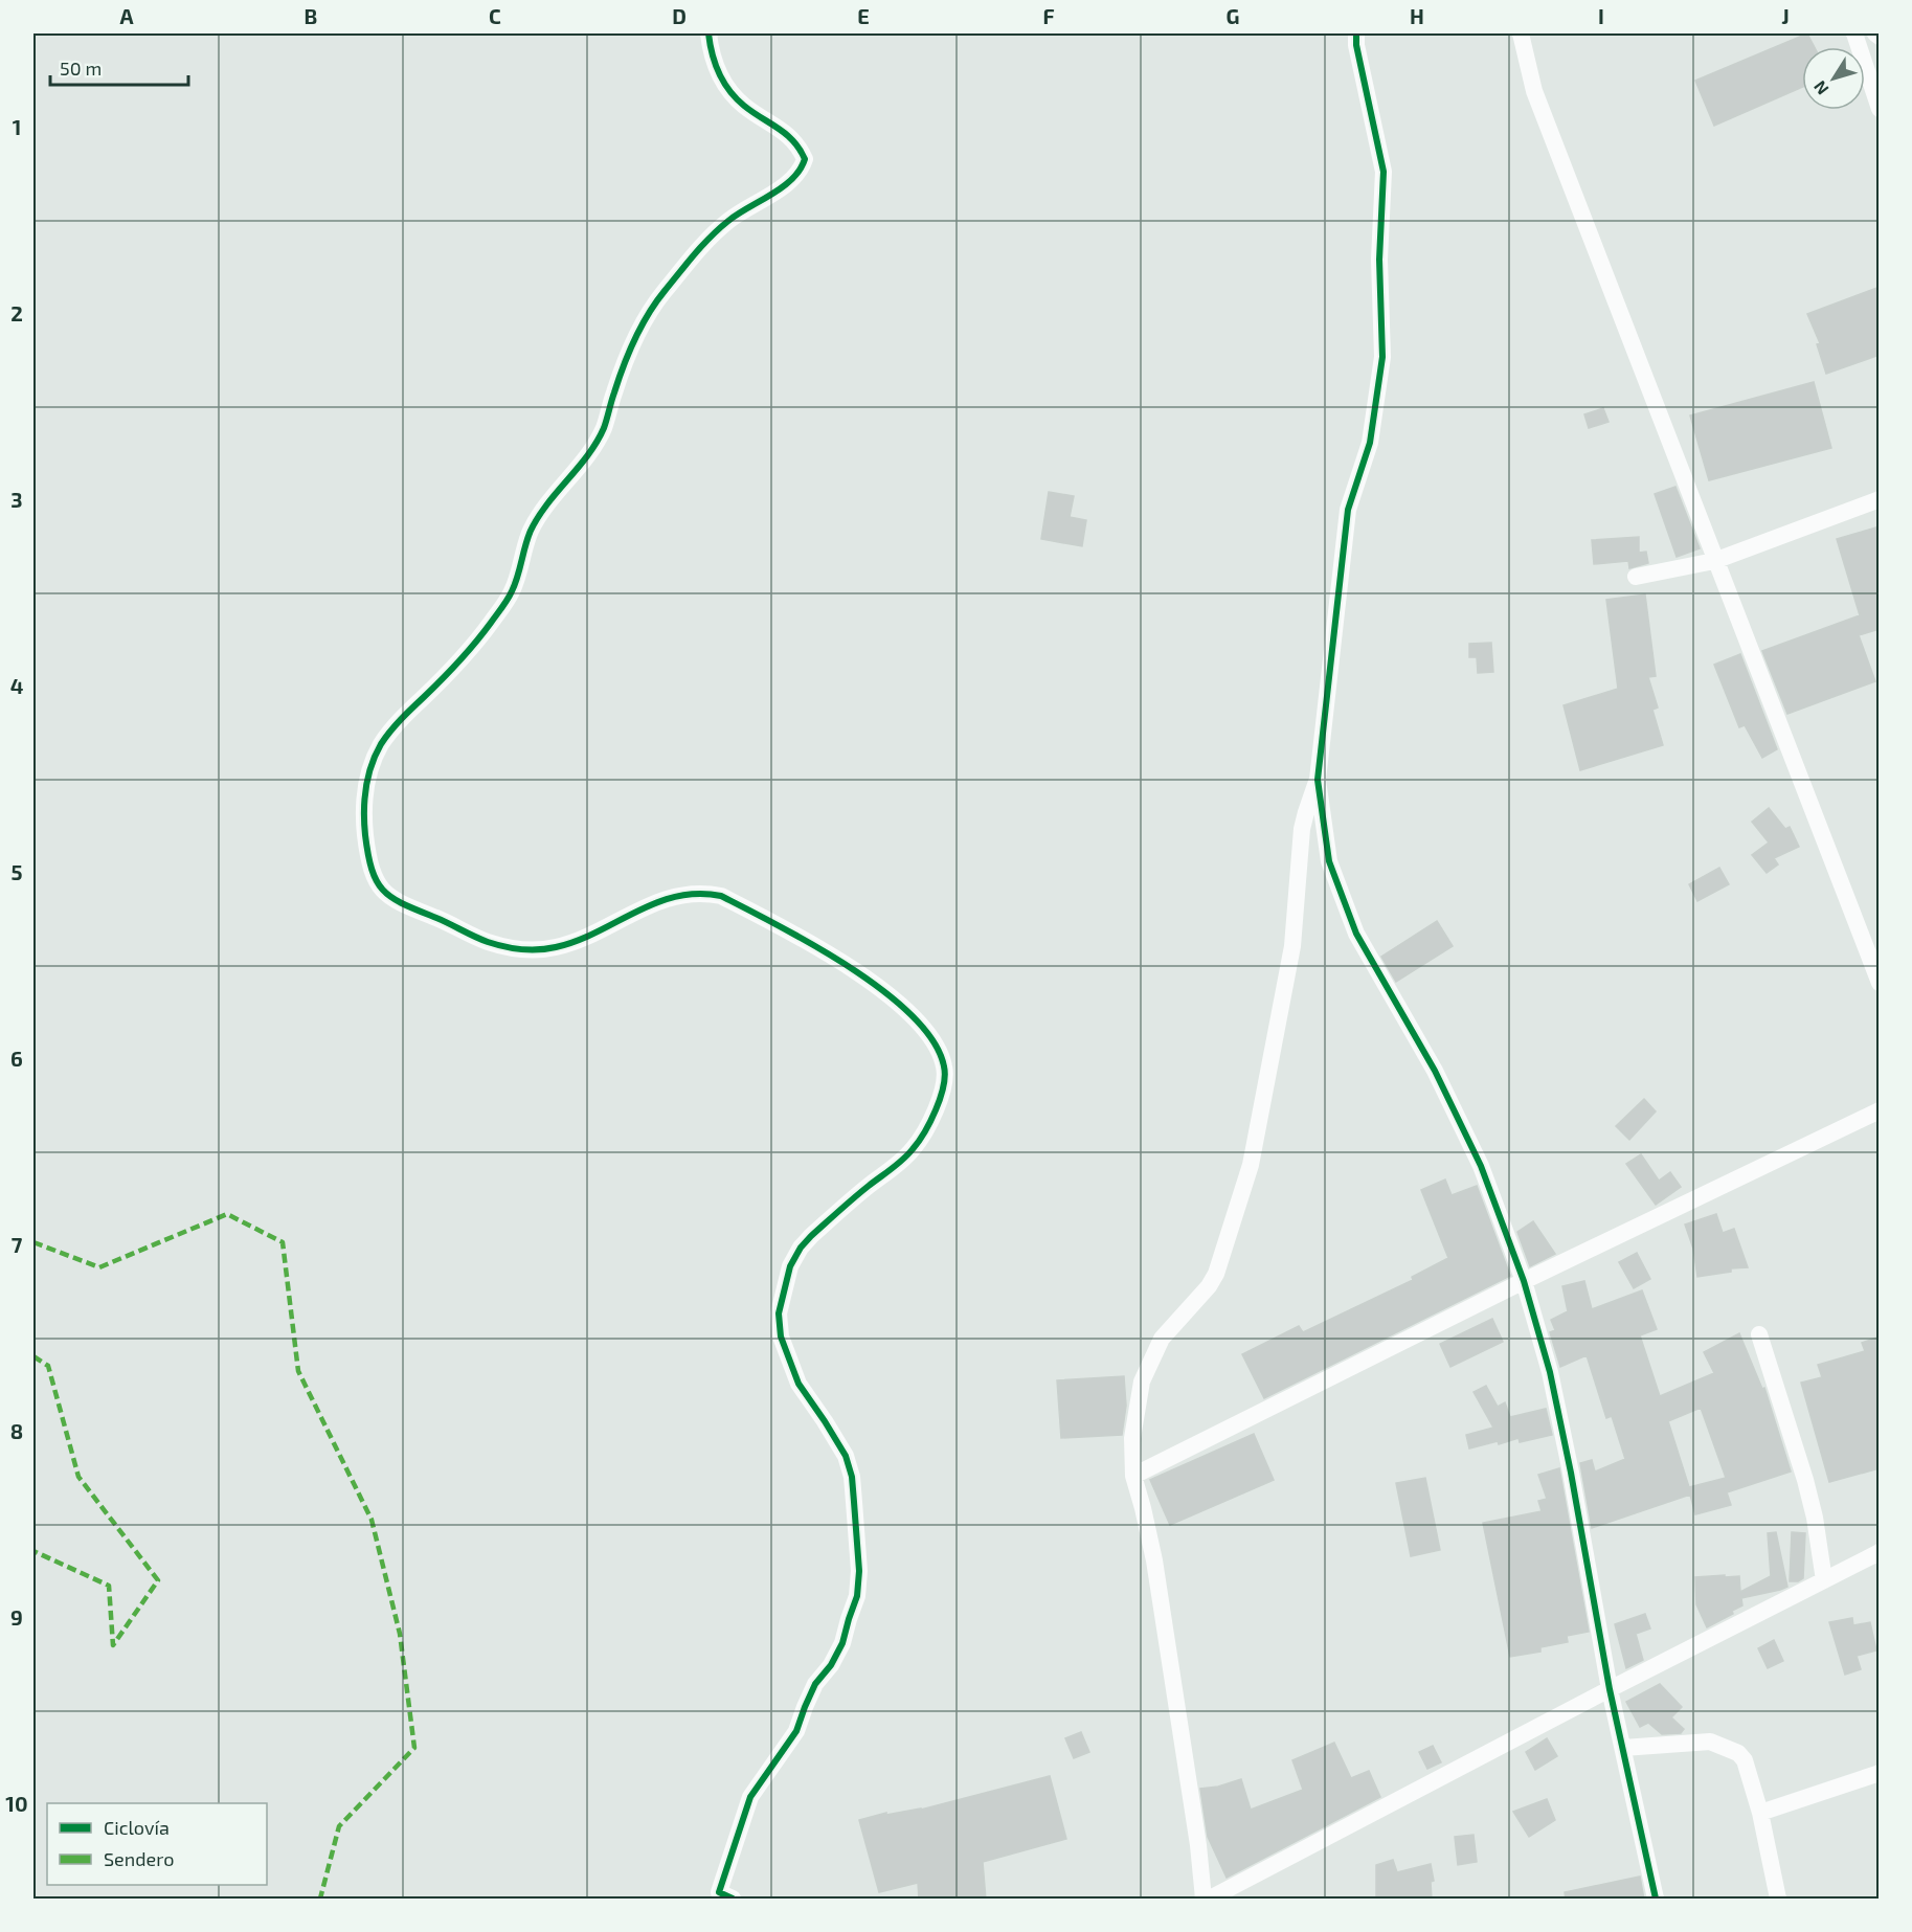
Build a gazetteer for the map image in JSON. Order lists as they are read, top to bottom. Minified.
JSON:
{"legend":["Ciclovía","Sendero"],"scale_bar":"50 m","north":"bottom left","grid":{"columns":["A","B","C","D","E","F","G","H","I","J"],"rows":["1","2","3","4","5","6","7","8","9","10"]}}
